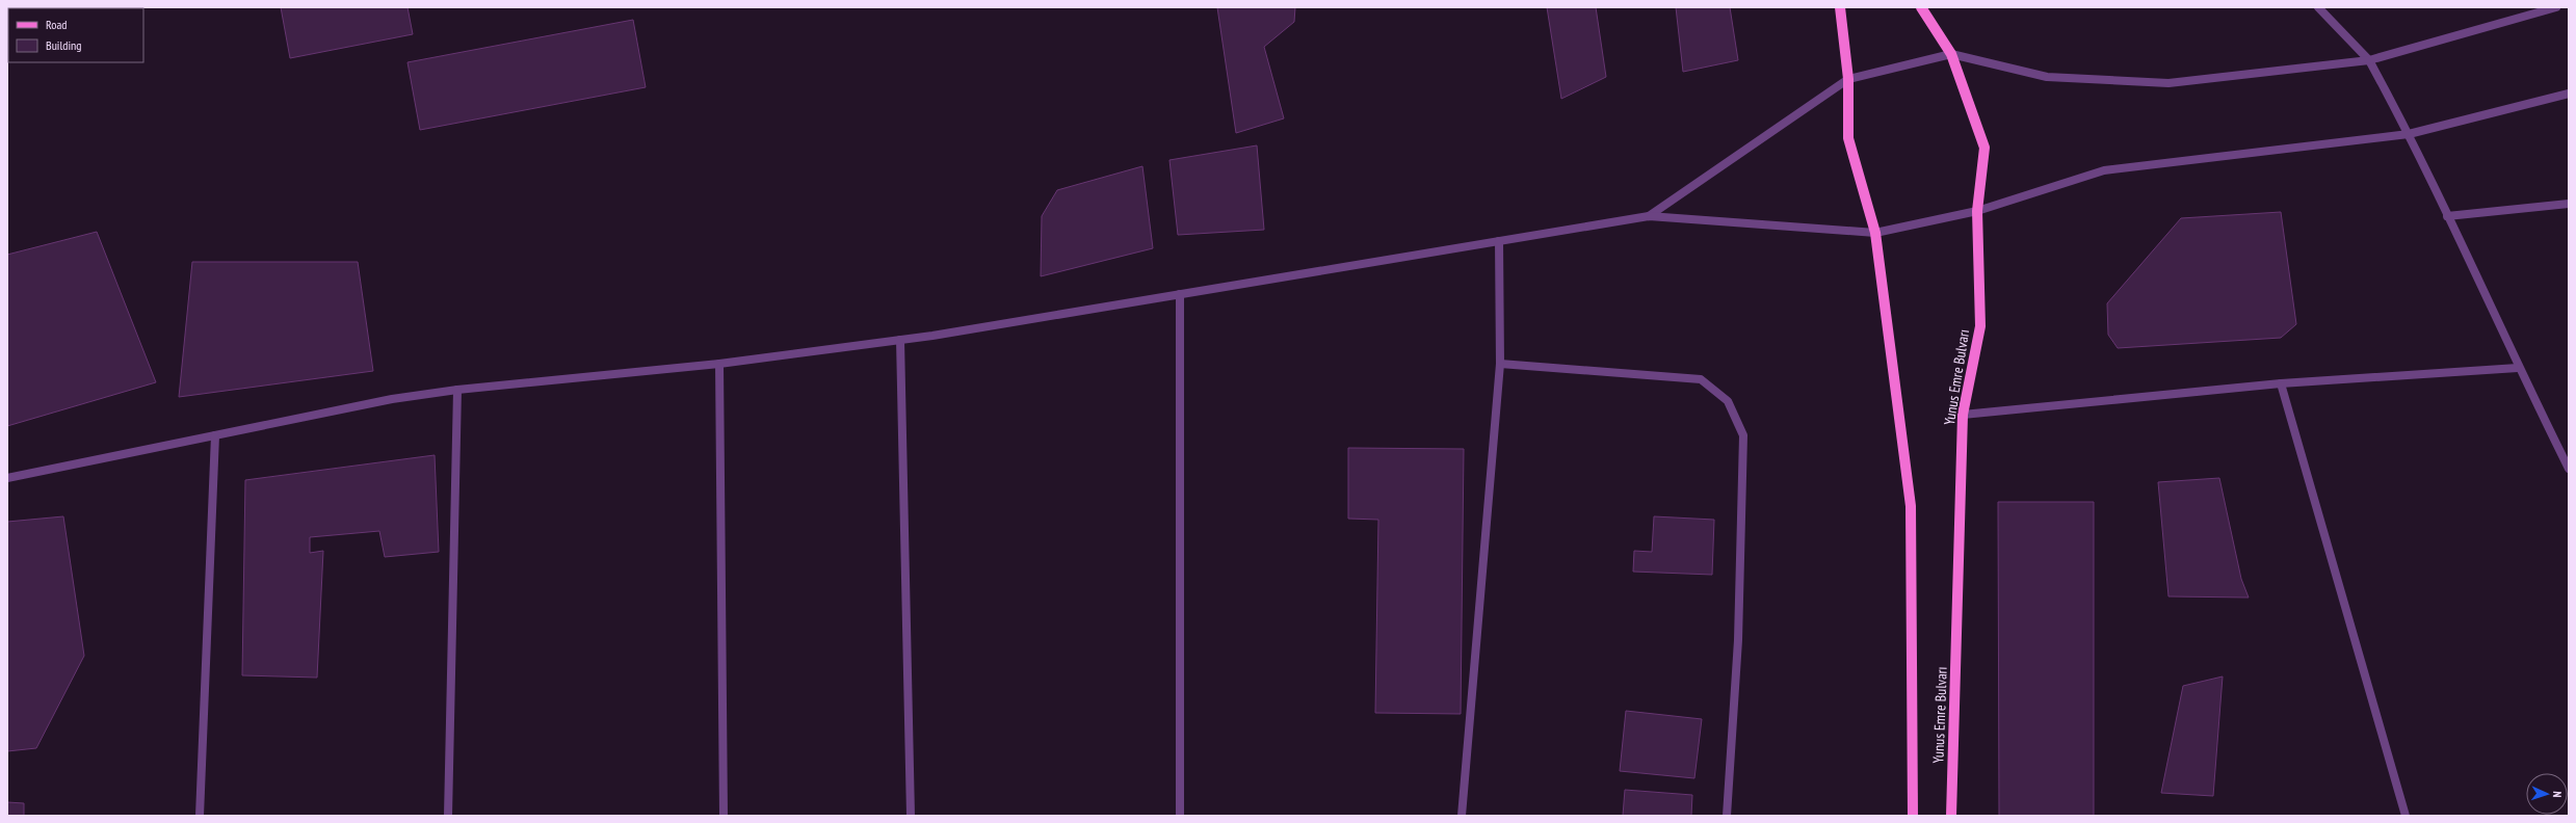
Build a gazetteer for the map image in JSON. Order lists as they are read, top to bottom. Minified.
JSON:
{"streets":{"main road":["Yunus Emre Bulvarı"]},"legend":["Road","Building"],"north":"right"}
